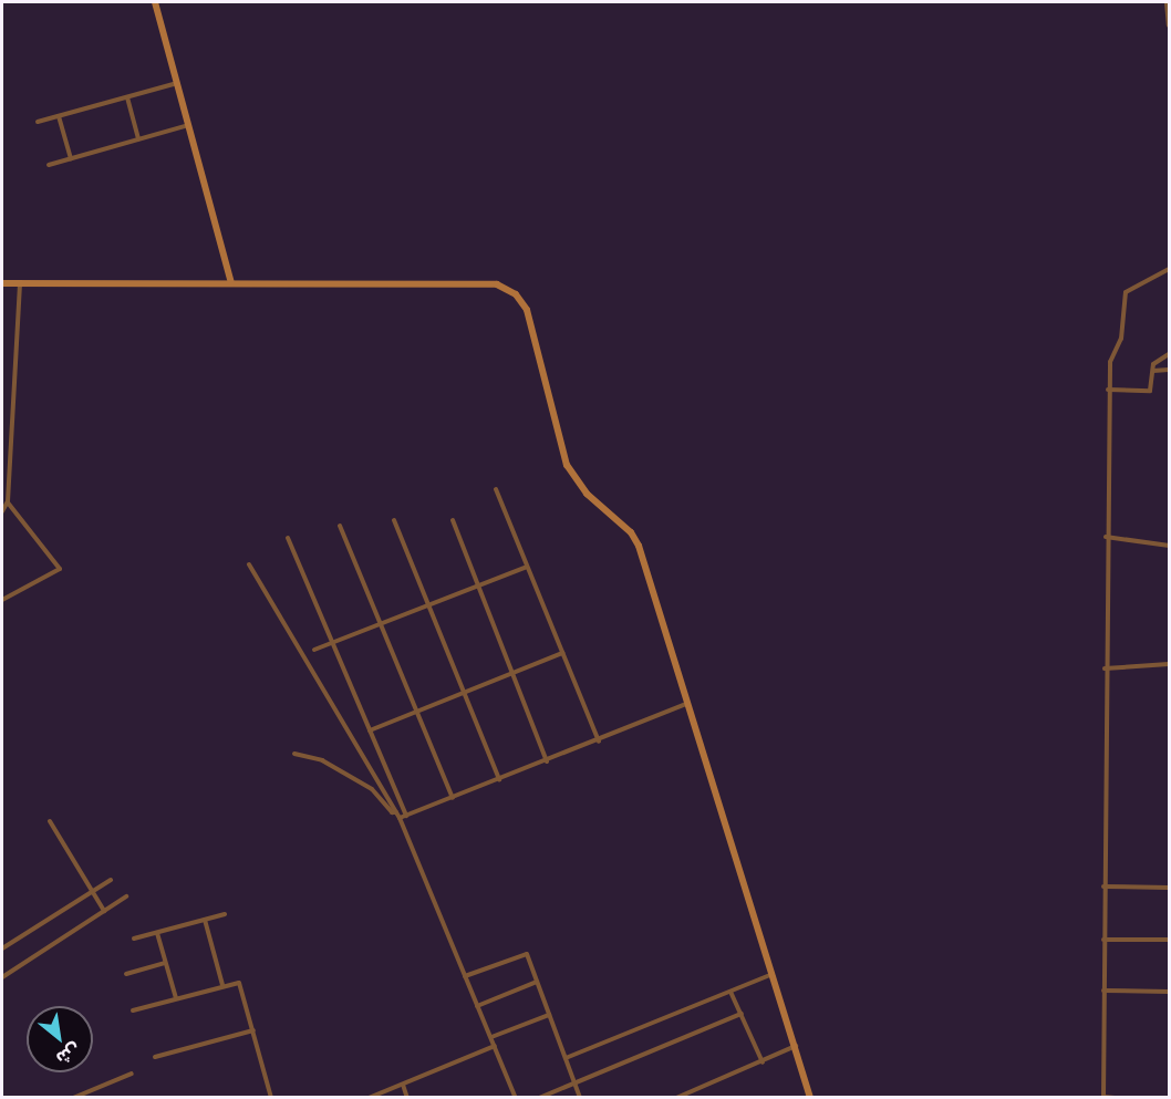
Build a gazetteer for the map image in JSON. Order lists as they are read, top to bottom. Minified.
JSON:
{"north":"bottom right"}
